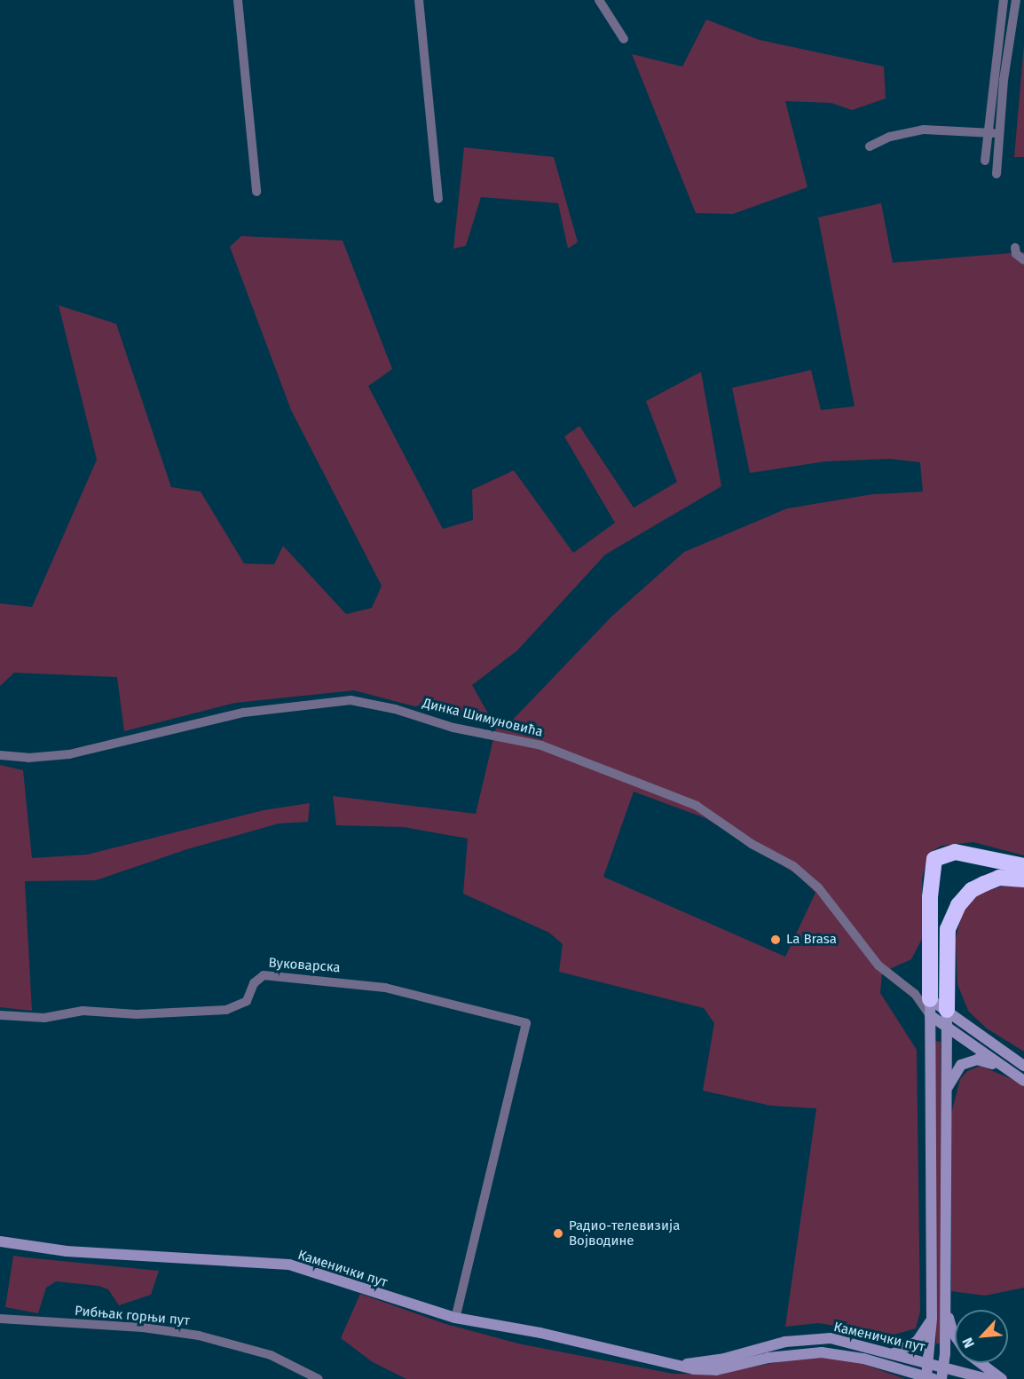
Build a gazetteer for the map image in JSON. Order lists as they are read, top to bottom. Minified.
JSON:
{"streets":{"main road":["Каменички пут"],"street":["Динка Шимуновића","Вуковарска","Рибњак горњи пут"]},"crossings":[["Вуковарска","Каменички пут"]],"places":["La Brasa","Радио-телевизија Војводине"],"north":"bottom left"}
